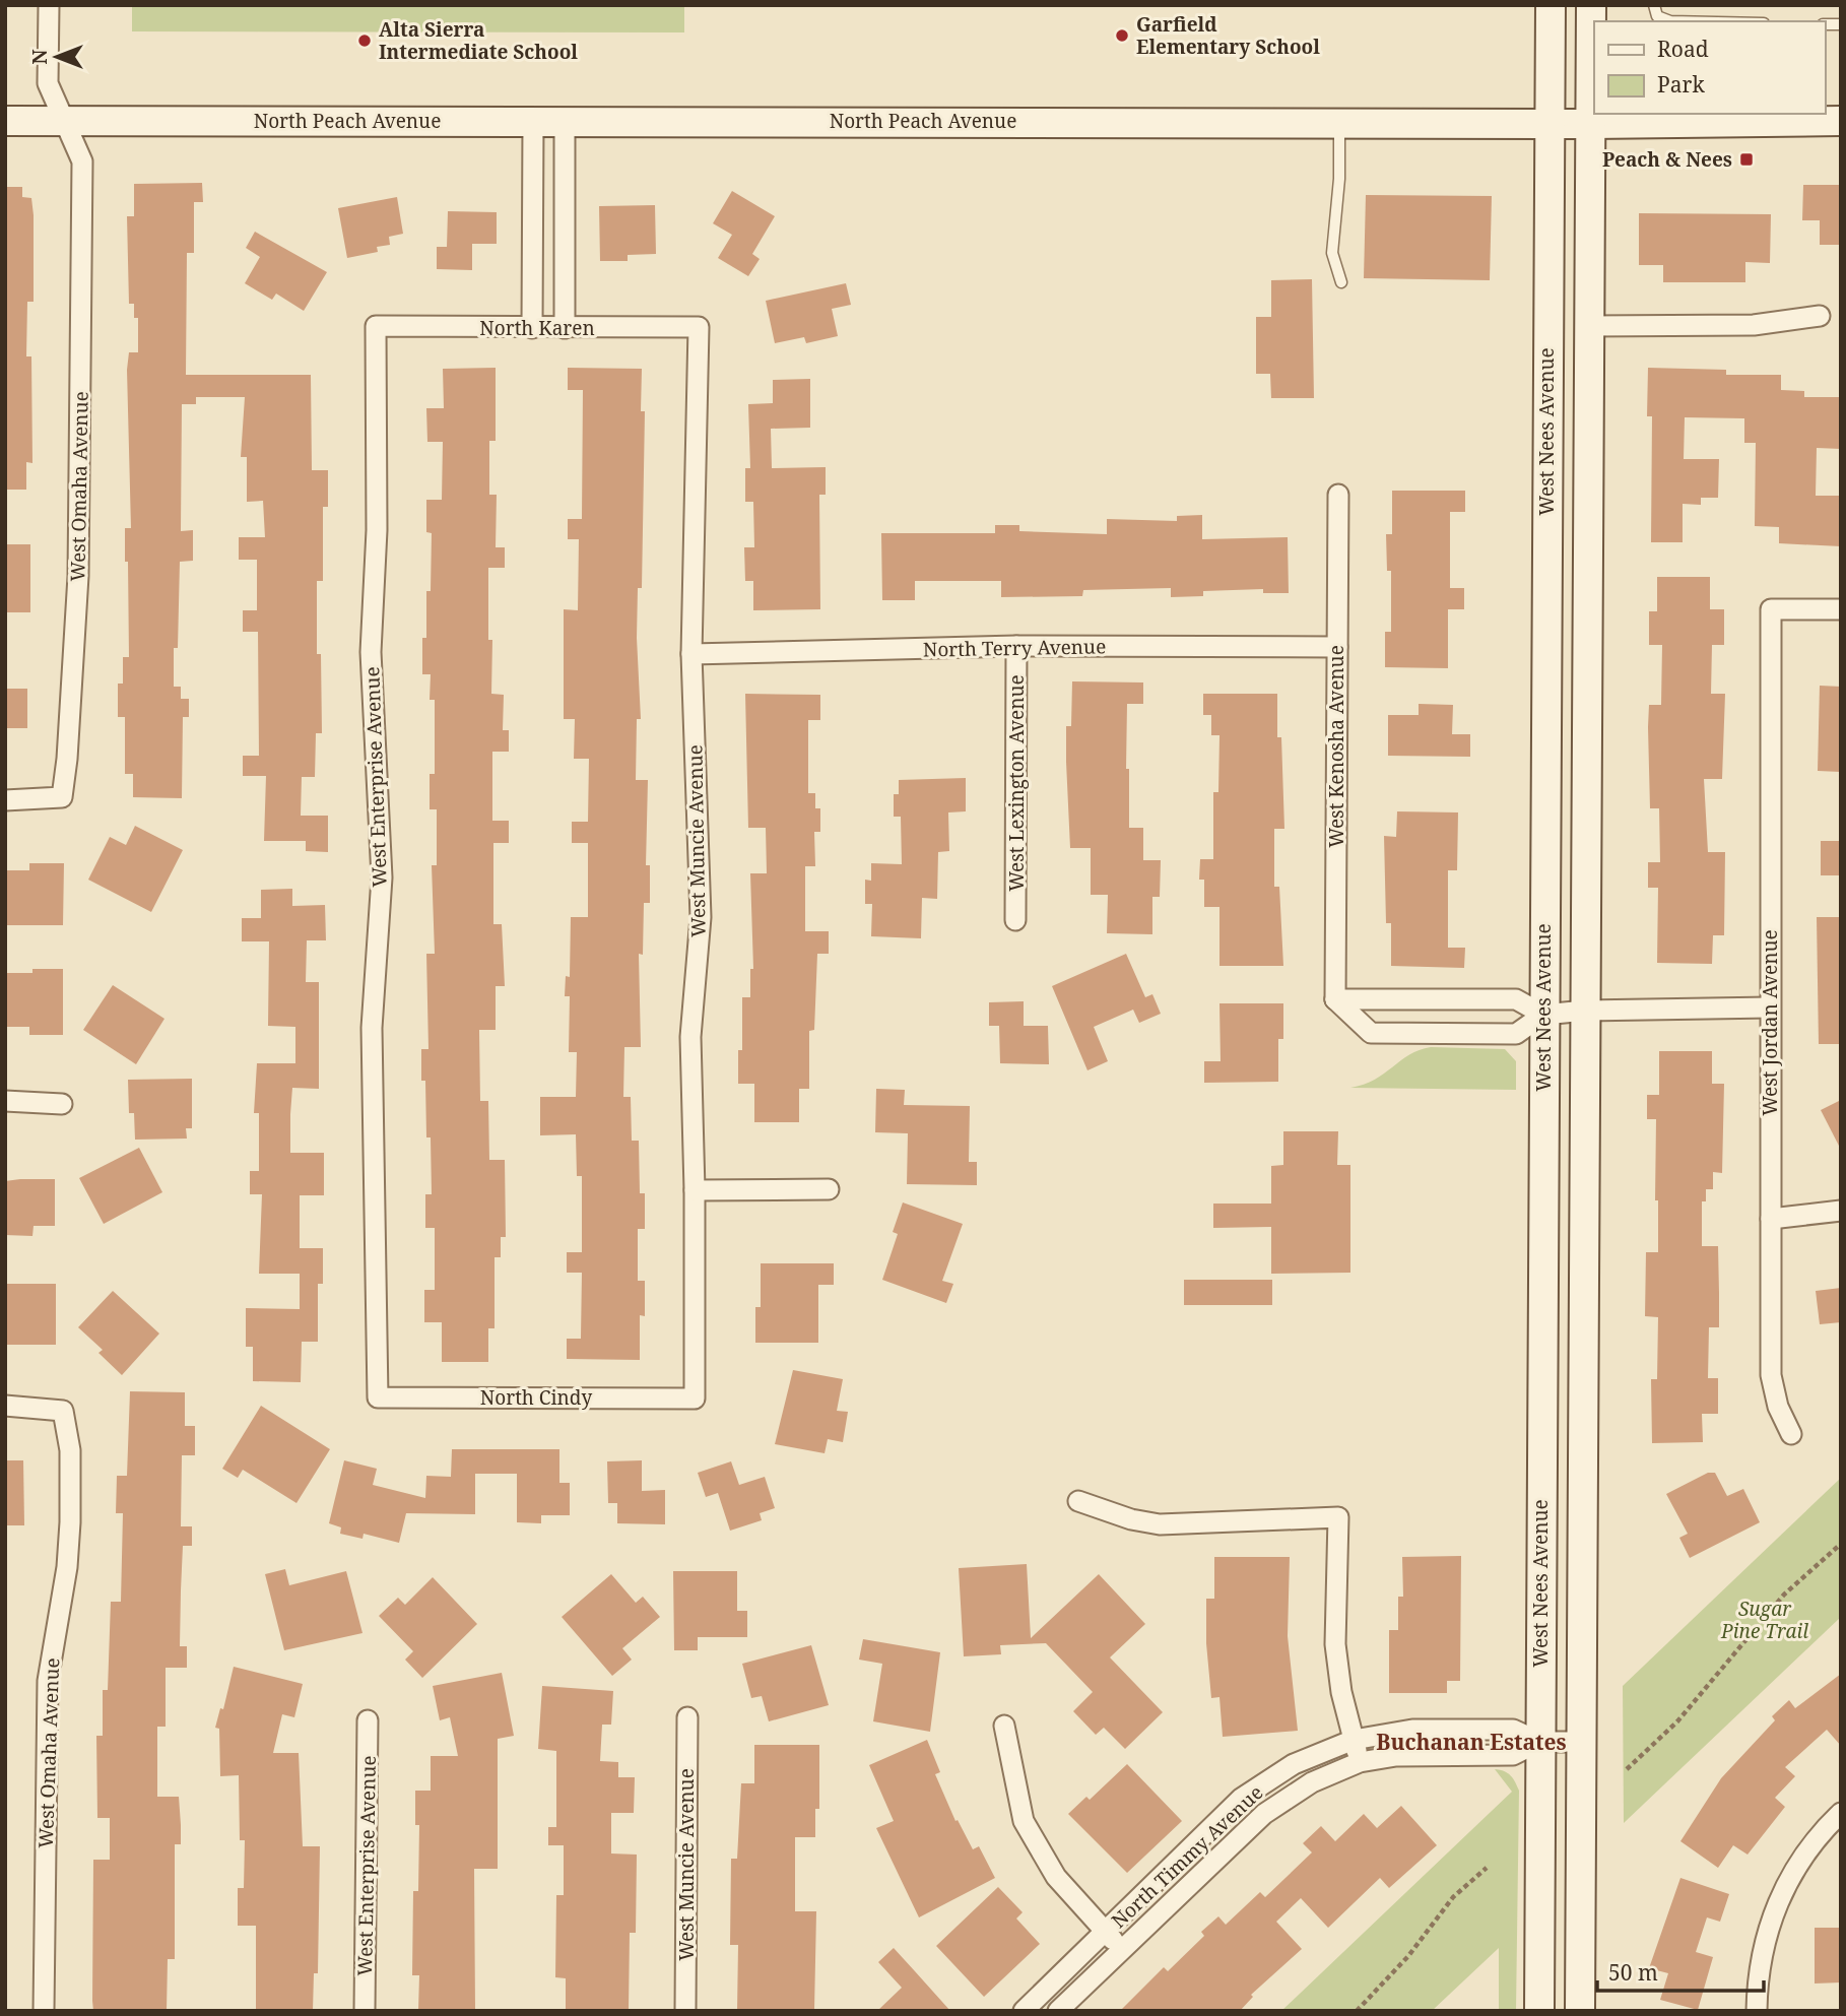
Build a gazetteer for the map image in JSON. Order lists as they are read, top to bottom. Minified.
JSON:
{"streets":{"main road":["North Peach Avenue","West Nees Avenue"],"street":["North Karen","West Omaha Avenue","North Terry Avenue","West Kenosha Avenue","West Enterprise Avenue","West Lexington Avenue","West Muncie Avenue","West Jordan Avenue","North Cindy","North Timmy Avenue"]},"crossings":[["North Peach Avenue","West Nees Avenue"],["North Peach Avenue","West Omaha Avenue"],["North Karen","West Enterprise Avenue"],["North Karen","West Muncie Avenue"],["West Nees Avenue","North Timmy Avenue"],["North Terry Avenue","West Kenosha Avenue"],["North Terry Avenue","West Lexington Avenue"],["North Terry Avenue","West Muncie Avenue"],["West Enterprise Avenue","North Cindy"],["West Muncie Avenue","North Cindy"]],"districts":["Buchanan Estates"],"parks":["Sugar Pine Trail"],"places":{"other":["Garfield Elementary School","Alta Sierra Intermediate School"],"transit":["Peach & Nees"]},"legend":["Road","Park"],"scale_bar":"50 m","north":"left"}
